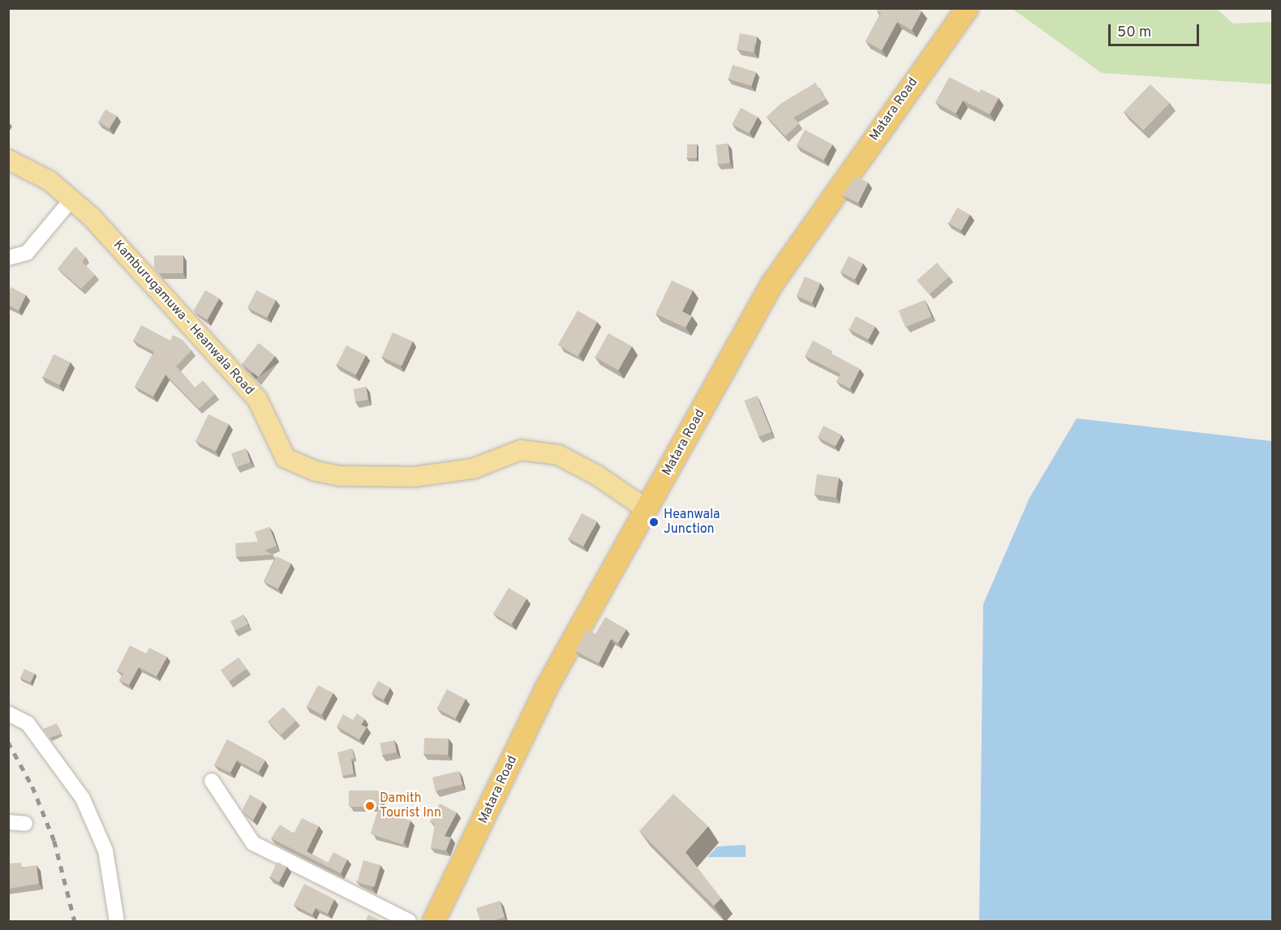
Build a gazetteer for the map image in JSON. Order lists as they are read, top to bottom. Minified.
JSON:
{"streets":{"highway":["Matara Road"],"main road":["Kamburugamuwa - Heanwala Road"]},"crossings":[["Matara Road","Kamburugamuwa - Heanwala Road"]],"places":["Heanwala Junction","Damith Tourist Inn"],"scale_bar":"50 m"}
